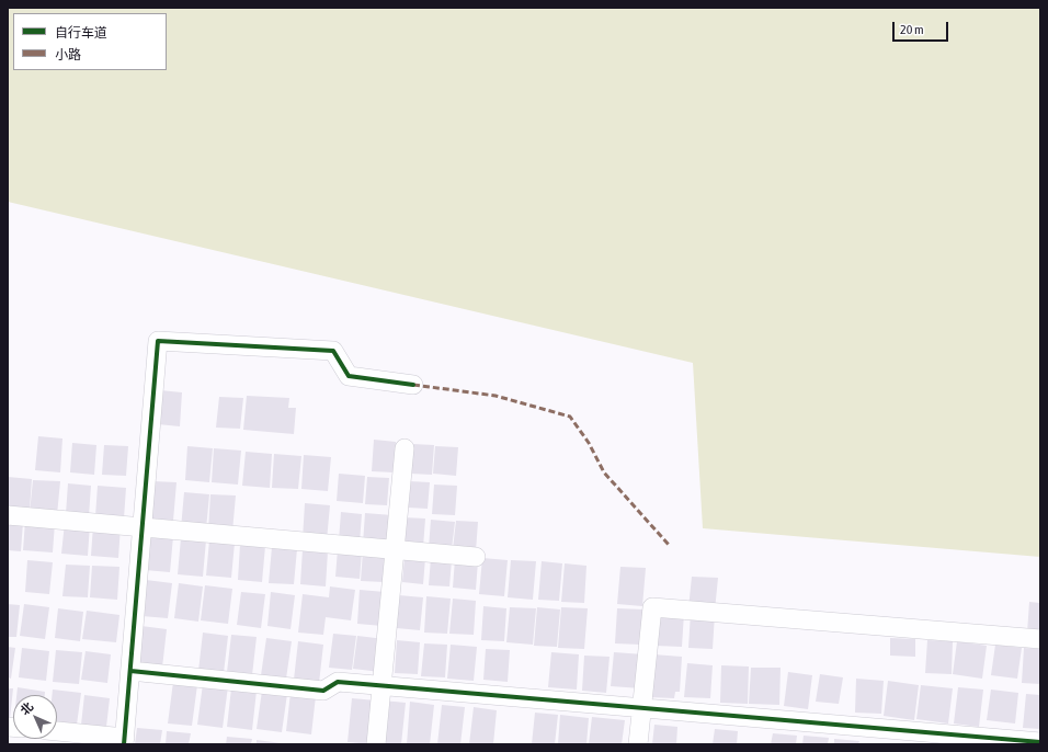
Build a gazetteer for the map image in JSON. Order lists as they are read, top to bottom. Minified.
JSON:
{"legend":["自行车道","小路"],"scale_bar":"20 m","north":"top left"}
